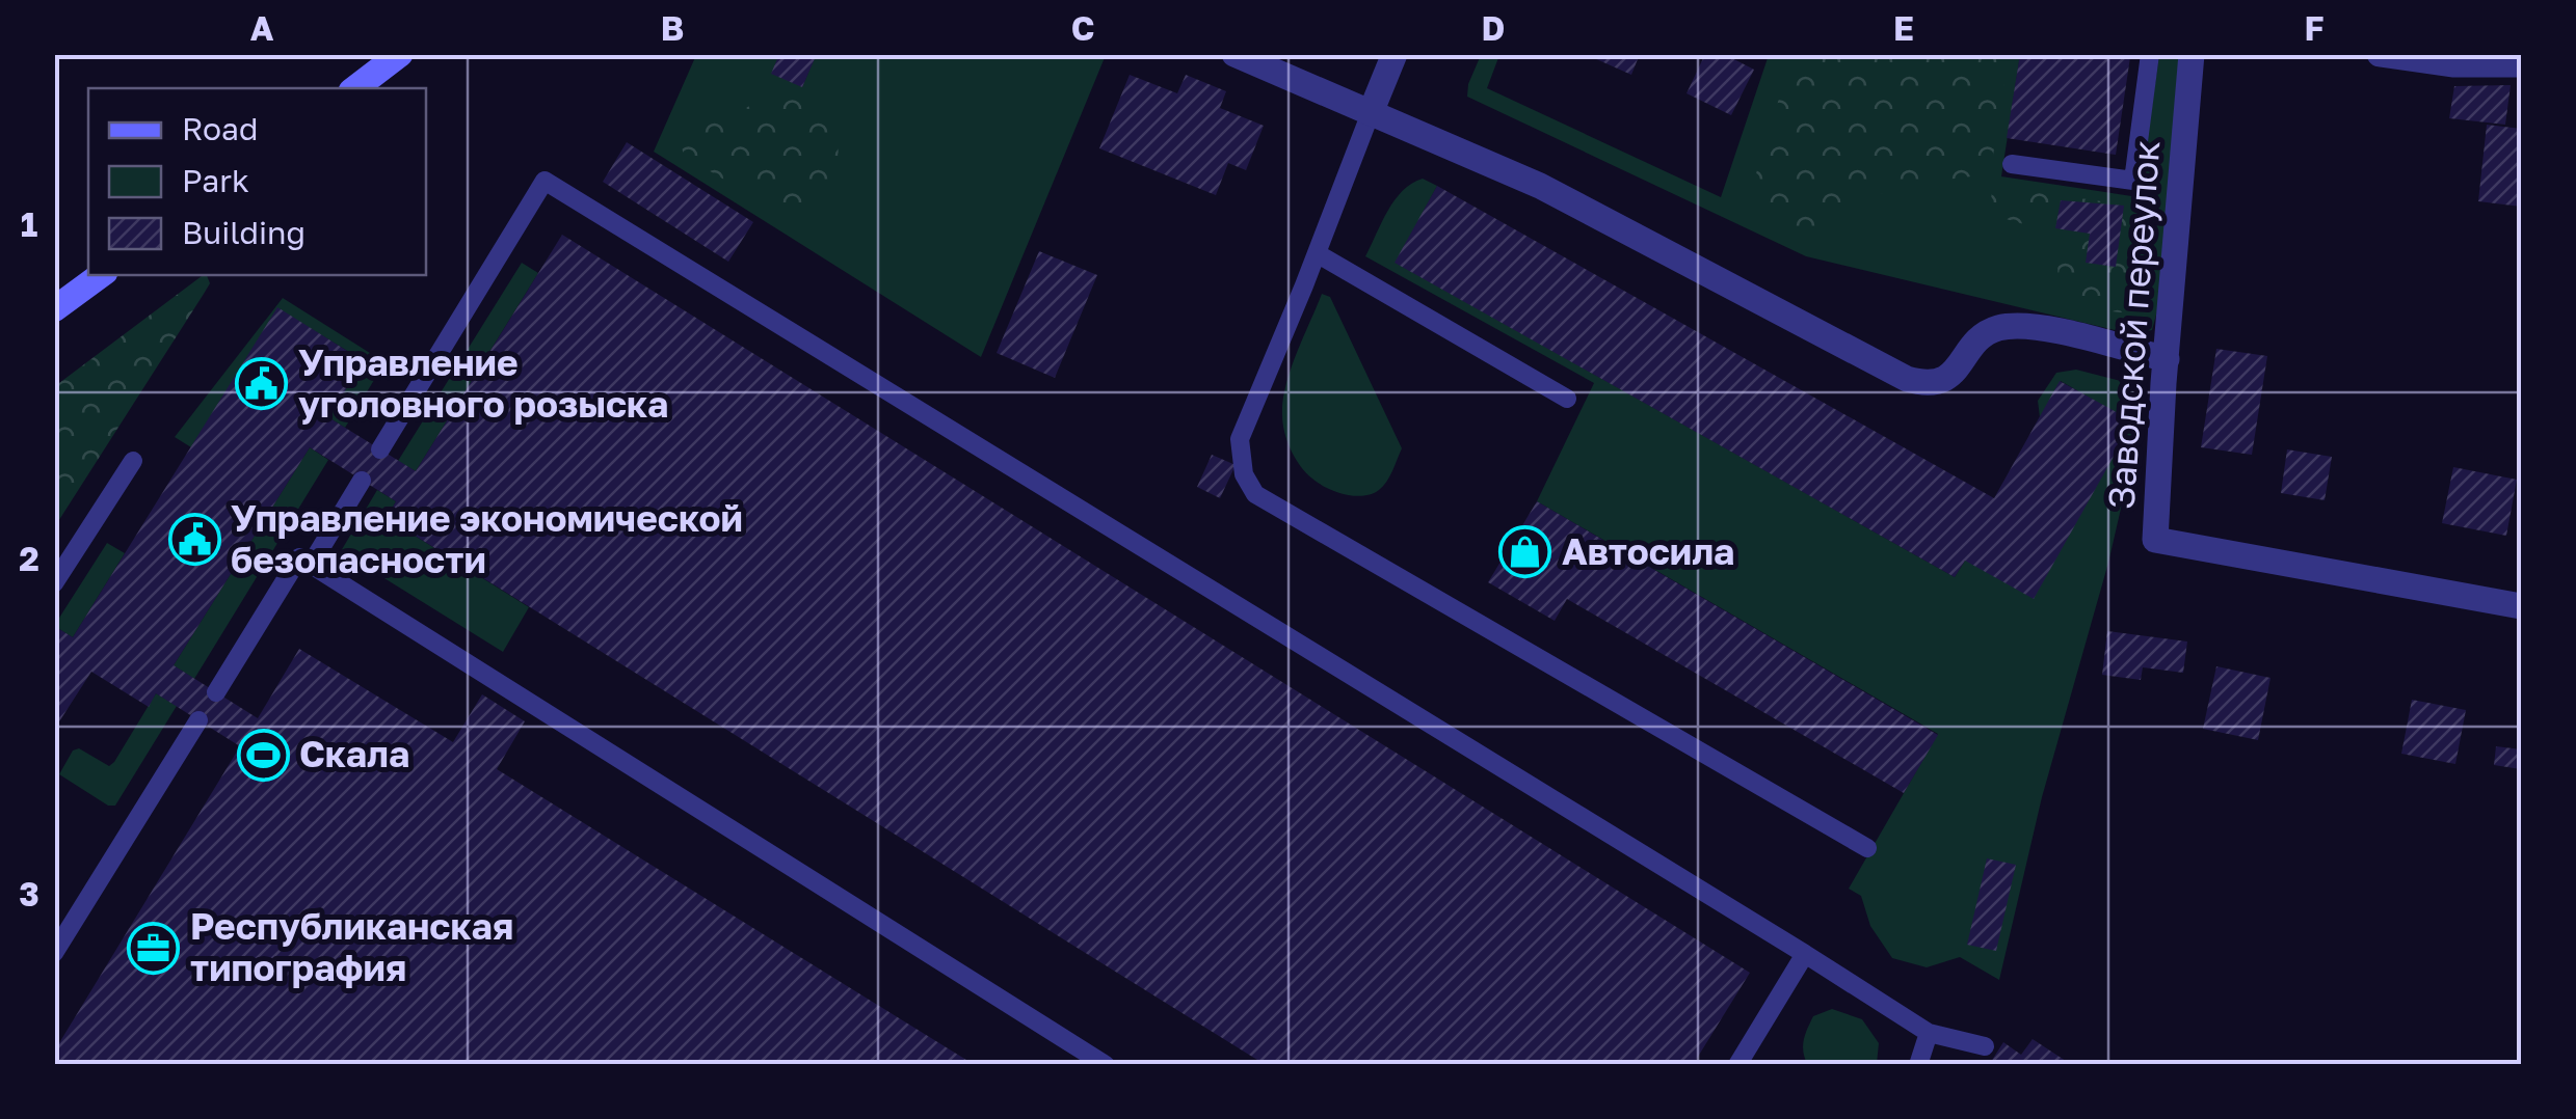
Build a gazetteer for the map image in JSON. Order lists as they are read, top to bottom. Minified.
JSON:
{"streets":{"street":["Заводской переулок"]},"places":{"public building":["Управление уголовного розыска","Управление экономической безопасности"],"shop":["Автосила"],"sports":["Скала"],"office":["Республиканская типография"]},"legend":["Road","Park","Building"],"grid":{"columns":["A","B","C","D","E","F"],"rows":["1","2","3"]}}
